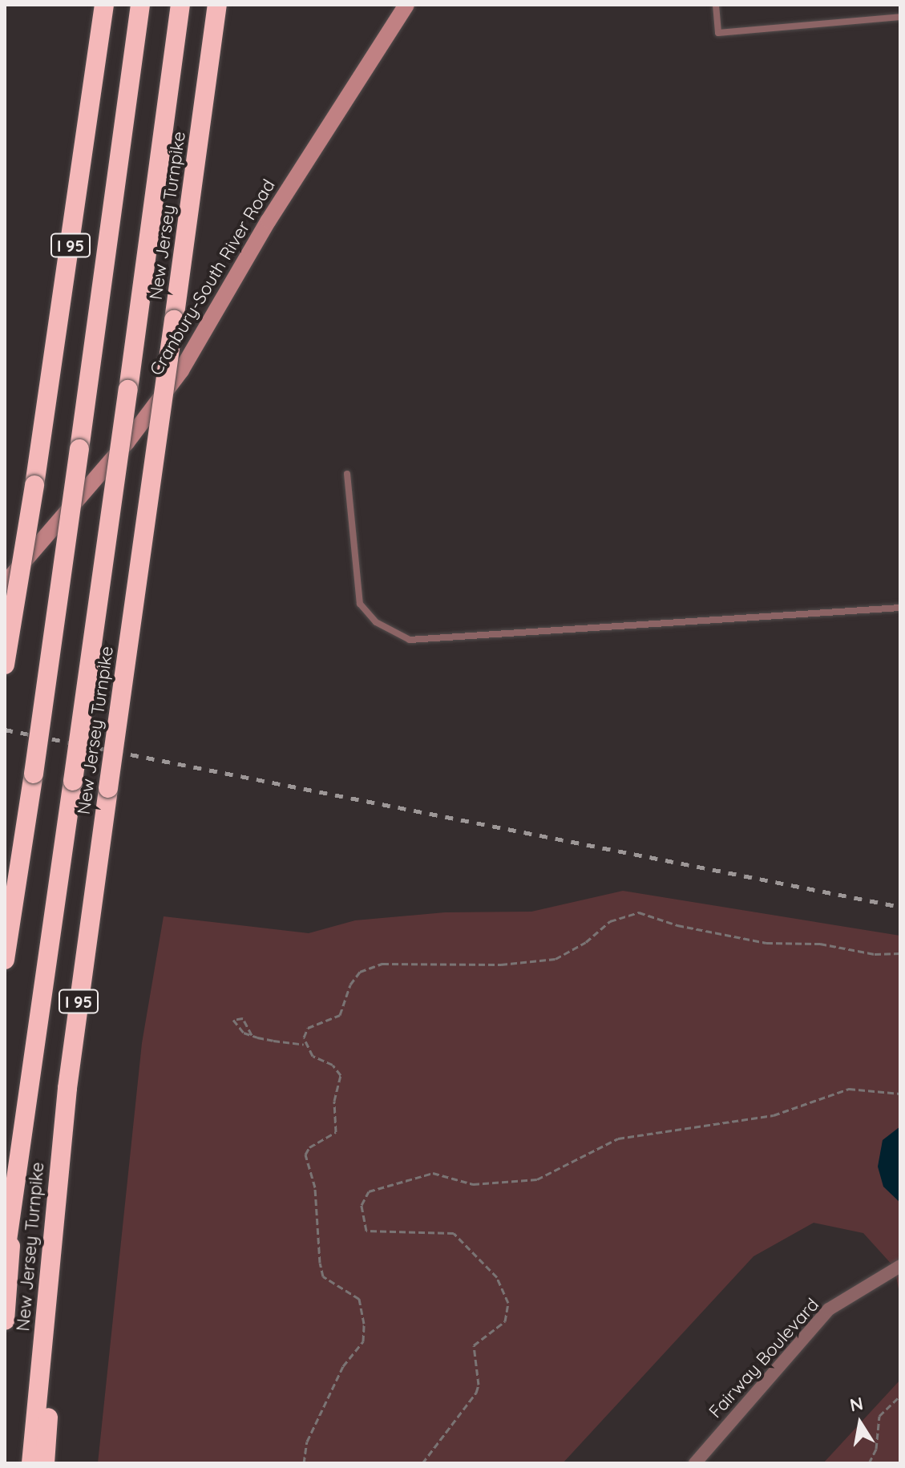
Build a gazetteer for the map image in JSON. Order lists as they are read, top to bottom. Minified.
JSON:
{"streets":{"highway":["New Jersey Turnpike","I 95"],"main road":["Cranbury-South River Road"],"street":["Fairway Boulevard"]},"north":"top"}
